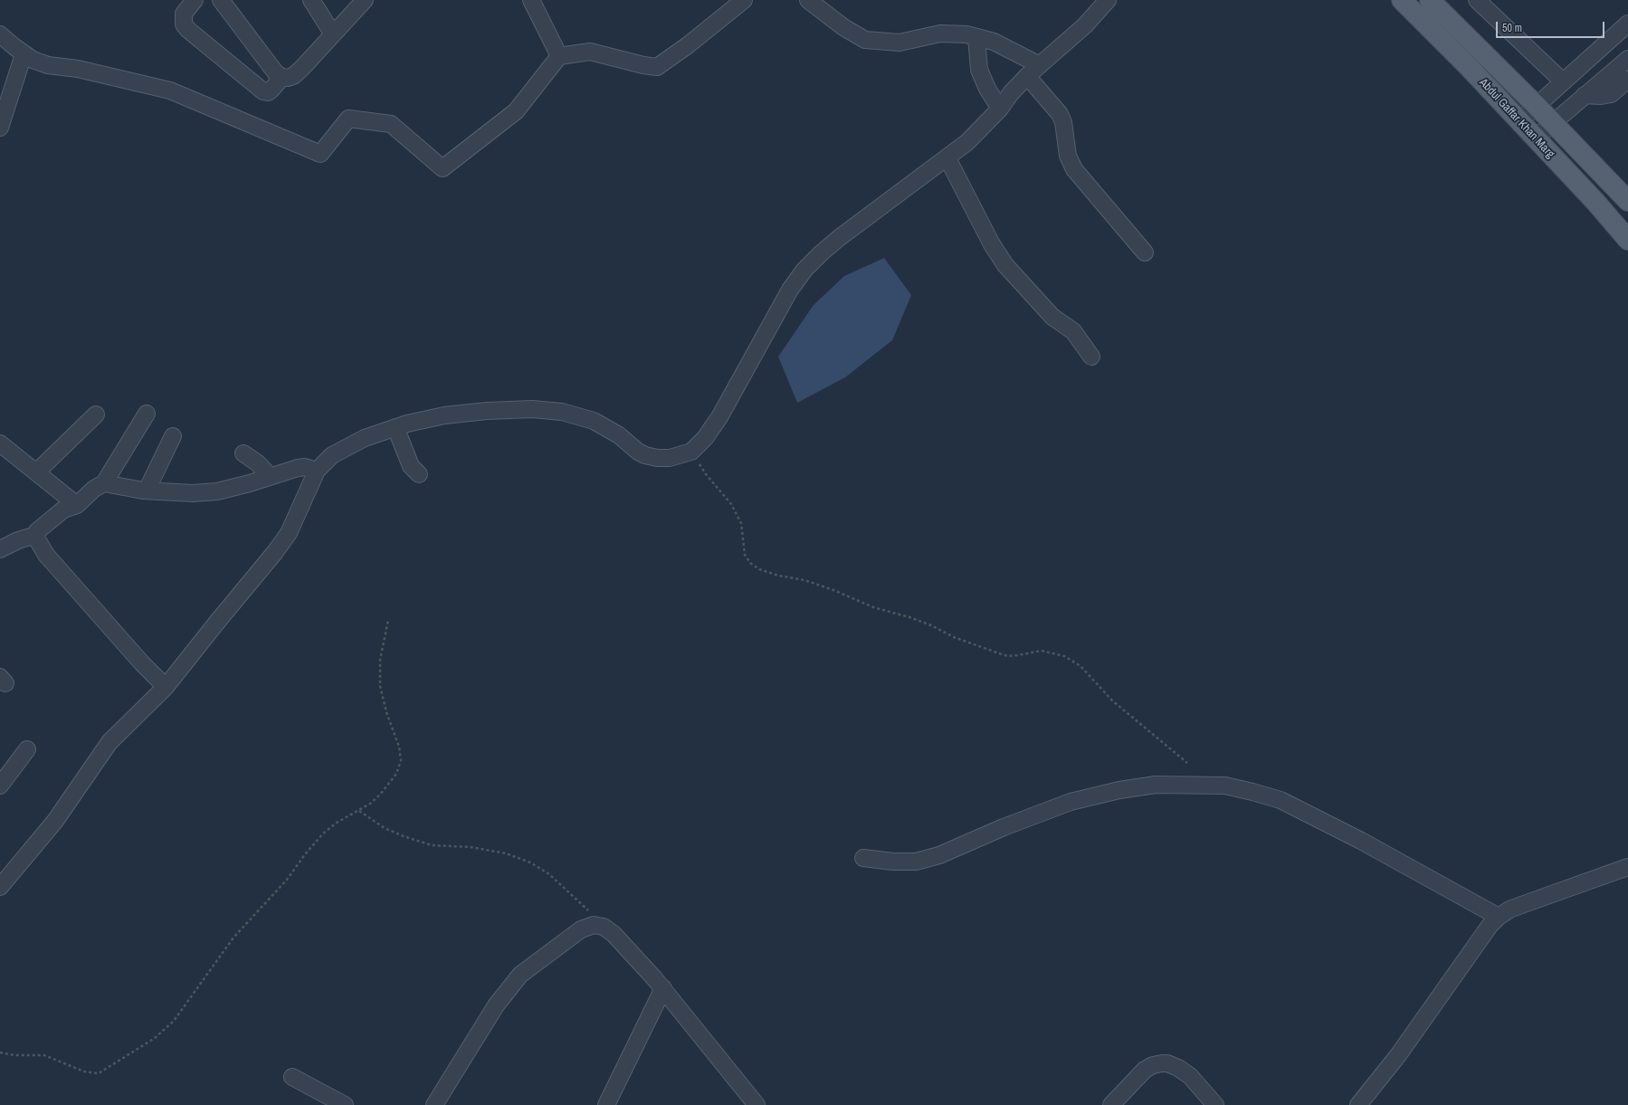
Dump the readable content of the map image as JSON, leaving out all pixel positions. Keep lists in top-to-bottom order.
{
  "streets": {
    "main road": ["Abdul Gaffar Khan Marg"]
  },
  "scale_bar": "50 m"
}
